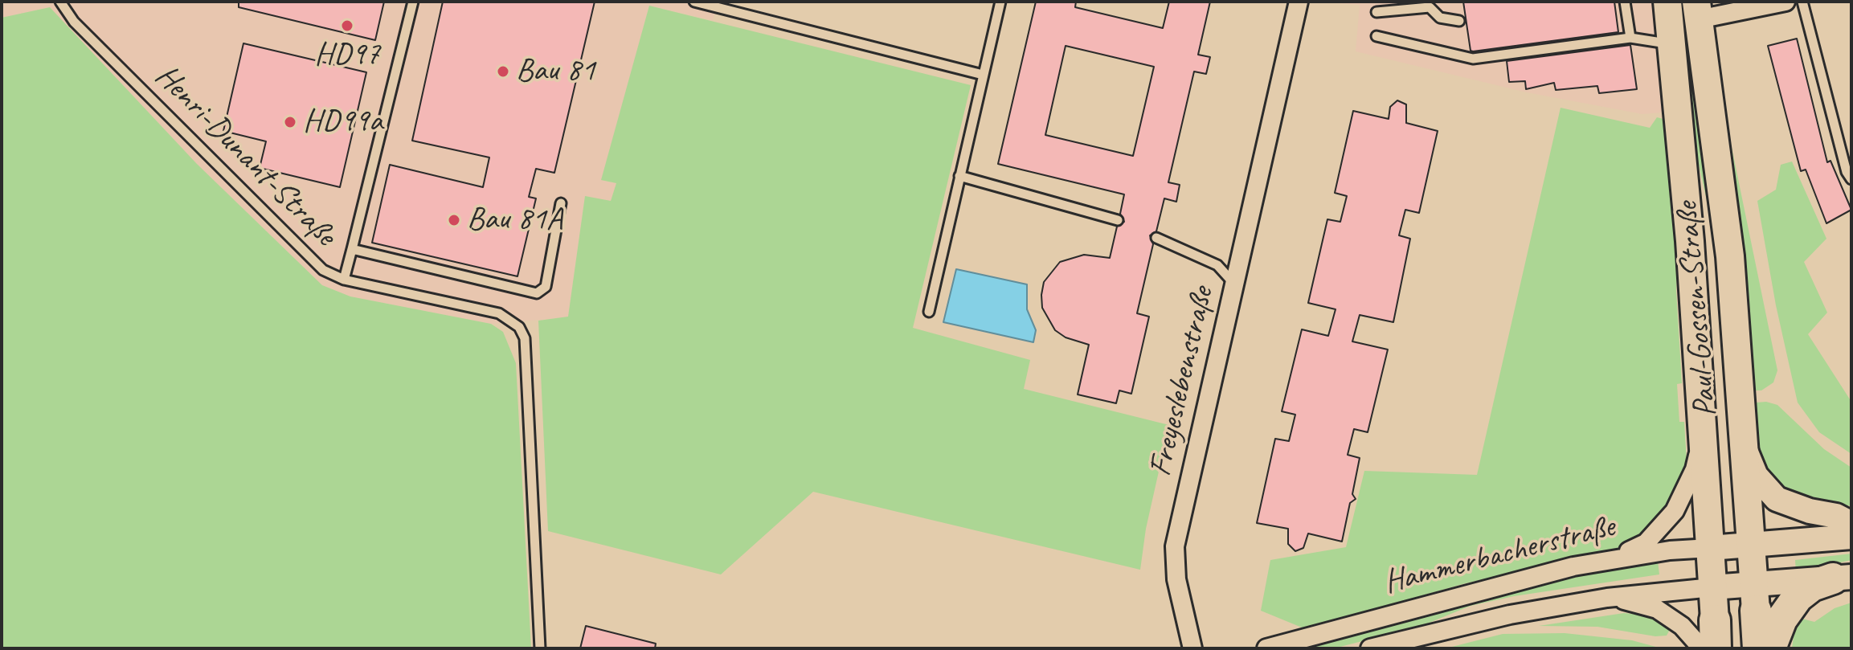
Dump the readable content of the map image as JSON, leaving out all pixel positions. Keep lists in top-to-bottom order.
{
  "streets": {
    "main road": ["Paul-Gossen-Straße"],
    "street": ["Freyeslebenstraße", "Hammerbacherstraße"],
    "lane": ["Henri-Dunant-Straße"]
  },
  "crossings": [
    ["Paul-Gossen-Straße", "Hammerbacherstraße"]
  ],
  "places": [
    "HD97",
    "Bau 81",
    "HD99a",
    "Bau 81A"
  ]
}
